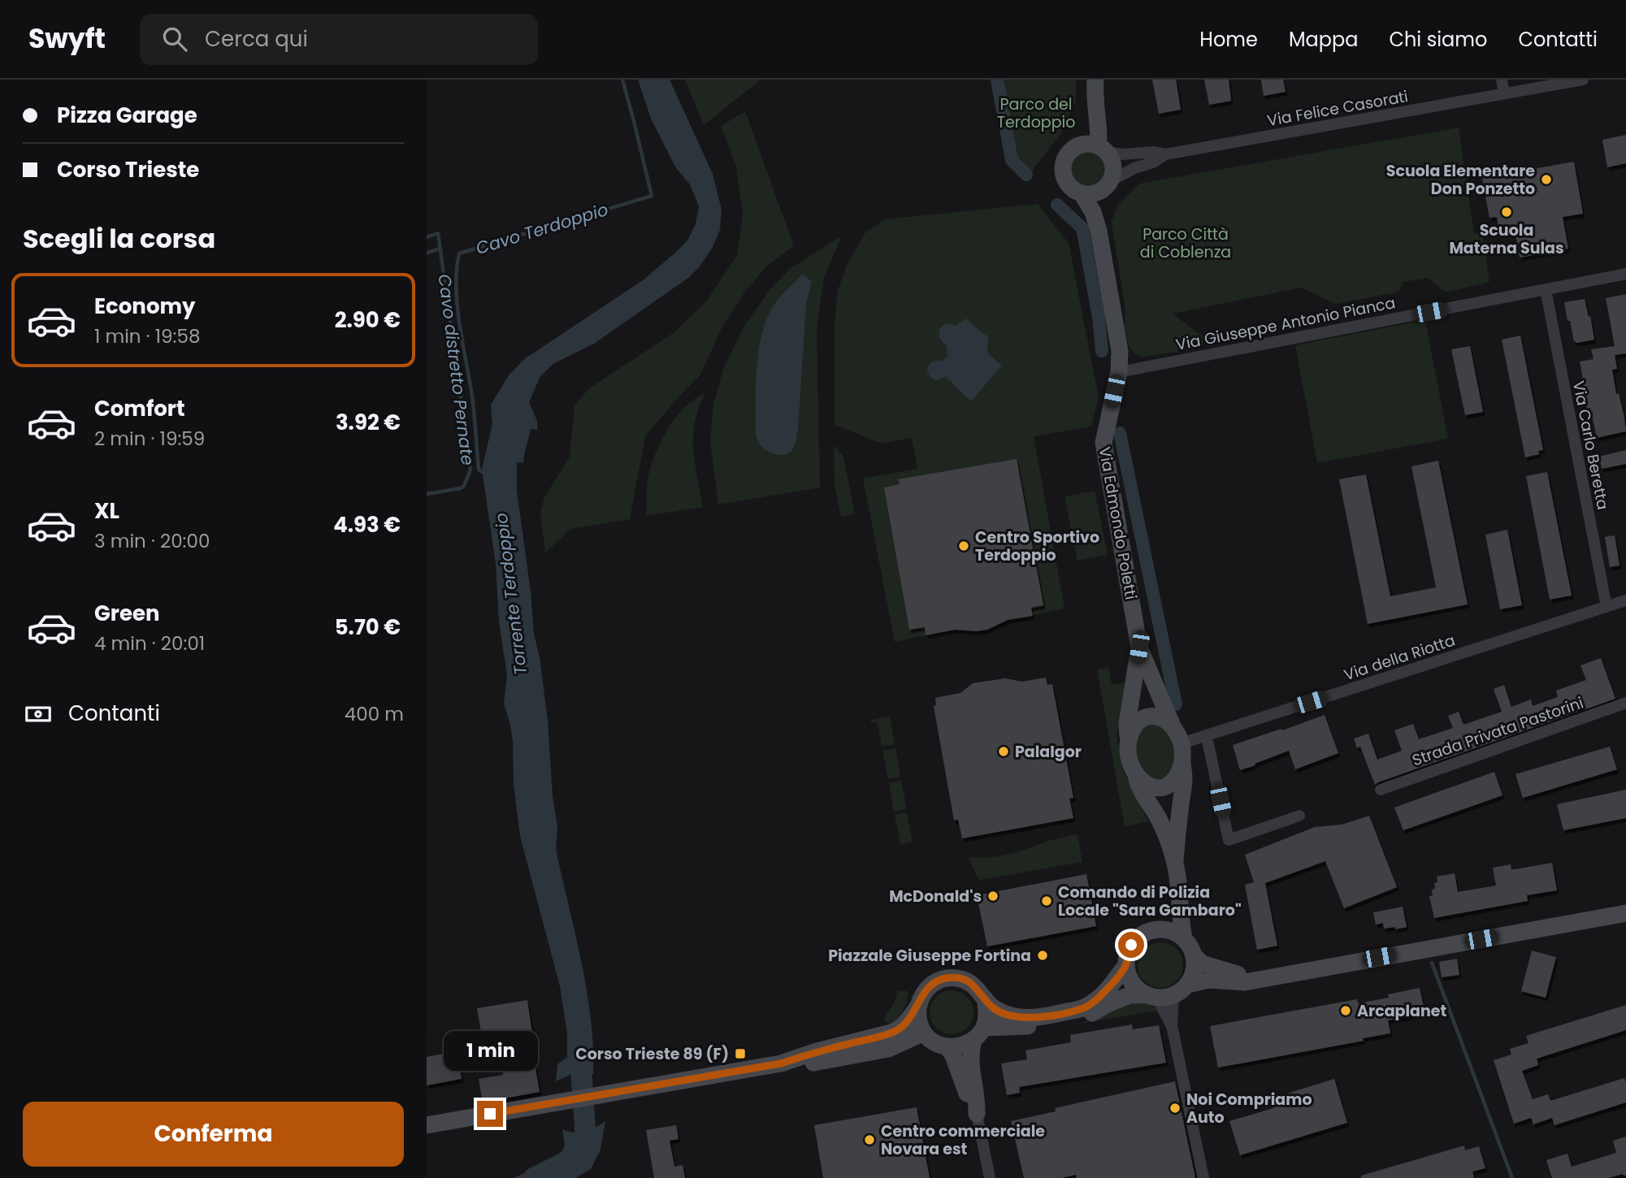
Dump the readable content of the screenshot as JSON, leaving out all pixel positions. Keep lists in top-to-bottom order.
{
  "streets": {
    "main road": ["Via Edmondo Poletti"],
    "street": [
      "Via Felice Casorati",
      "Via Giuseppe Antonio Pianca",
      "Via Carlo Beretta",
      "Via della Riotta",
      "Strada Privata Pastorini"
    ]
  },
  "crossings": [
    ["Via Giuseppe Antonio Pianca", "Via Carlo Beretta"],
    ["Via Giuseppe Antonio Pianca", "Via Edmondo Poletti"],
    ["Via Carlo Beretta", "Via della Riotta"],
    ["Via Edmondo Poletti", "Via della Riotta"]
  ],
  "water": ["Cavo Terdoppio", "Cavo distretto Pernate", "Torrente Terdoppio"],
  "parks": ["Parco del Terdoppio", "Parco Città di Coblenza"],
  "places": {
    "other": [
      "Scuola Elementare Don Ponzetto",
      "Scuola Materna Sulas",
      "Centro Sportivo Terdoppio",
      "PalaIgor",
      "McDonald's",
      "Comando di Polizia Locale \"Sara Gambaro\"",
      "Piazzale Giuseppe Fortina",
      "Arcaplanet",
      "Noi Compriamo Auto",
      "Centro commerciale Novara est"
    ],
    "transit": ["Corso Trieste 89 (F)"]
  },
  "page": {
    "header": "Swyft",
    "search": "Cerca qui",
    "nav": [
      "Home",
      "Mappa",
      "Chi siamo",
      "Contatti"
    ],
    "banner": ["Pizza Garage", "Corso Trieste"],
    "heading": "Scegli la corsa",
    "list": [
      {
        "name": "Economy",
        "note": "1 min · 19:58",
        "value": "2.90 €"
      },
      {
        "name": "Comfort",
        "note": "2 min · 19:59",
        "value": "3.92 €"
      },
      {
        "name": "XL",
        "note": "3 min · 20:00",
        "value": "4.93 €"
      },
      {
        "name": "Green",
        "note": "4 min · 20:01",
        "value": "5.70 €"
      }
    ],
    "pay": ["Contanti", "400 m"],
    "bubble": "1 min",
    "buttons": "Conferma"
  }
}
